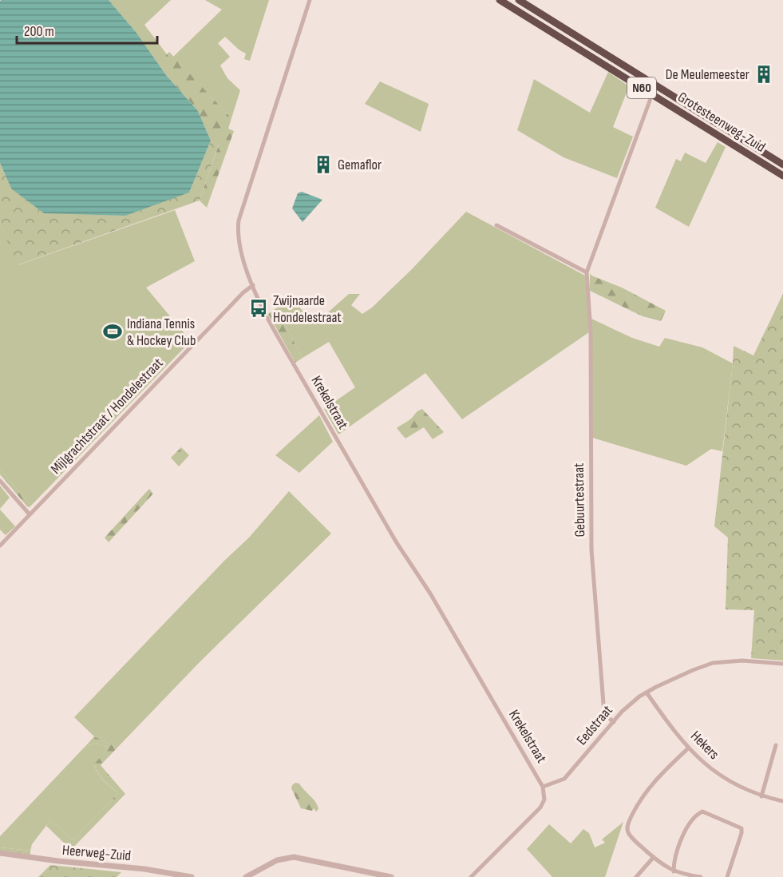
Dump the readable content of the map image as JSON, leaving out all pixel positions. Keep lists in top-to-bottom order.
{
  "streets": {
    "highway": ["N60", "Grotesteenweg-Zuid"],
    "street": [
      "Krekelstraat",
      "Mijlgrachtstraat / Hondelestraat",
      "Gebuurtestraat",
      "Eedstraat",
      "Hekers",
      "Heerweg-Zuid"
    ]
  },
  "crossings": [
    ["Grotesteenweg-Zuid", "Gebuurtestraat"],
    ["Krekelstraat", "Mijlgrachtstraat / Hondelestraat"],
    ["Krekelstraat", "Eedstraat"],
    ["Gebuurtestraat", "Eedstraat"],
    ["Eedstraat", "Hekers"]
  ],
  "places": {
    "building": ["De Meulemeester", "Gemaflor"],
    "bus stop": ["Zwijnaarde Hondelestraat"],
    "sports": ["Indiana Tennis & Hockey Club"]
  },
  "scale_bar": "200 m"
}
